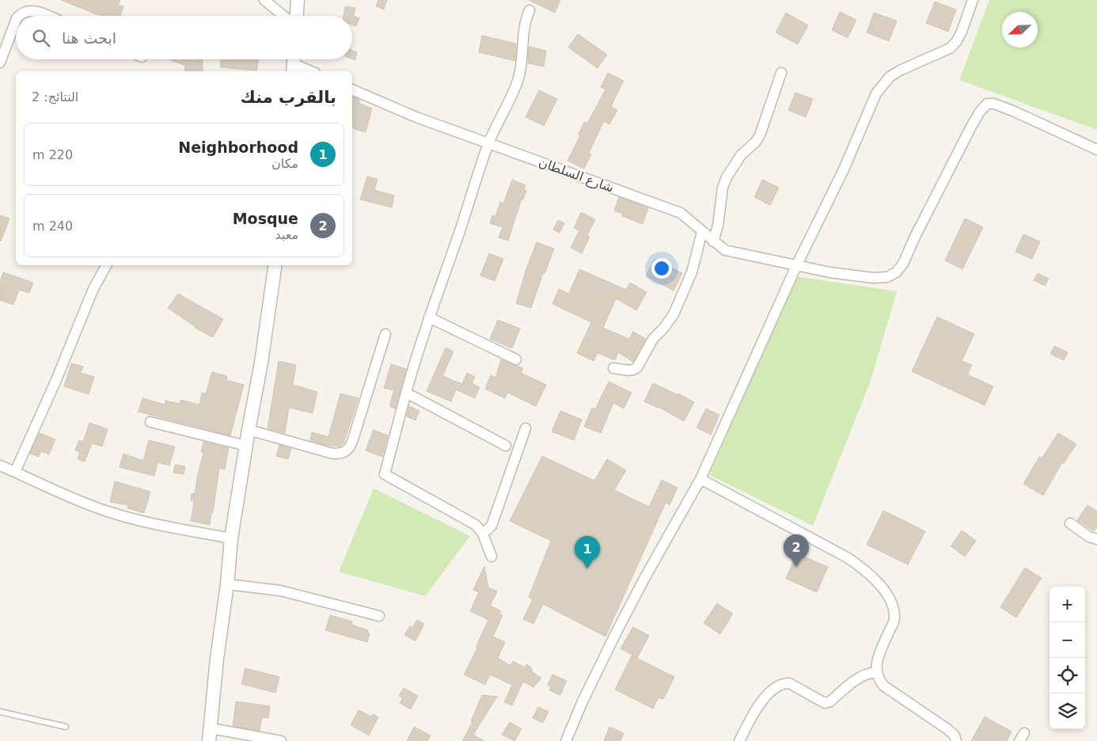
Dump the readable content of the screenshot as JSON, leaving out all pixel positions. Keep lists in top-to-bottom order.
{
  "streets": {
    "street": ["شارع السلطان"]
  },
  "north": "bottom left",
  "page": {
    "search": "ابحث هنا",
    "heading": ["بالقرب منك", "النتائج: 2"],
    "list": [
      {
        "mark": "1",
        "name": "Neighborhood",
        "note": "مكان",
        "value": "220 m"
      },
      {
        "mark": "2",
        "name": "Mosque",
        "note": "معبد",
        "value": "240 m"
      }
    ],
    "pins": ["2", "1"],
    "map_buttons": ["+", "−"]
  }
}
